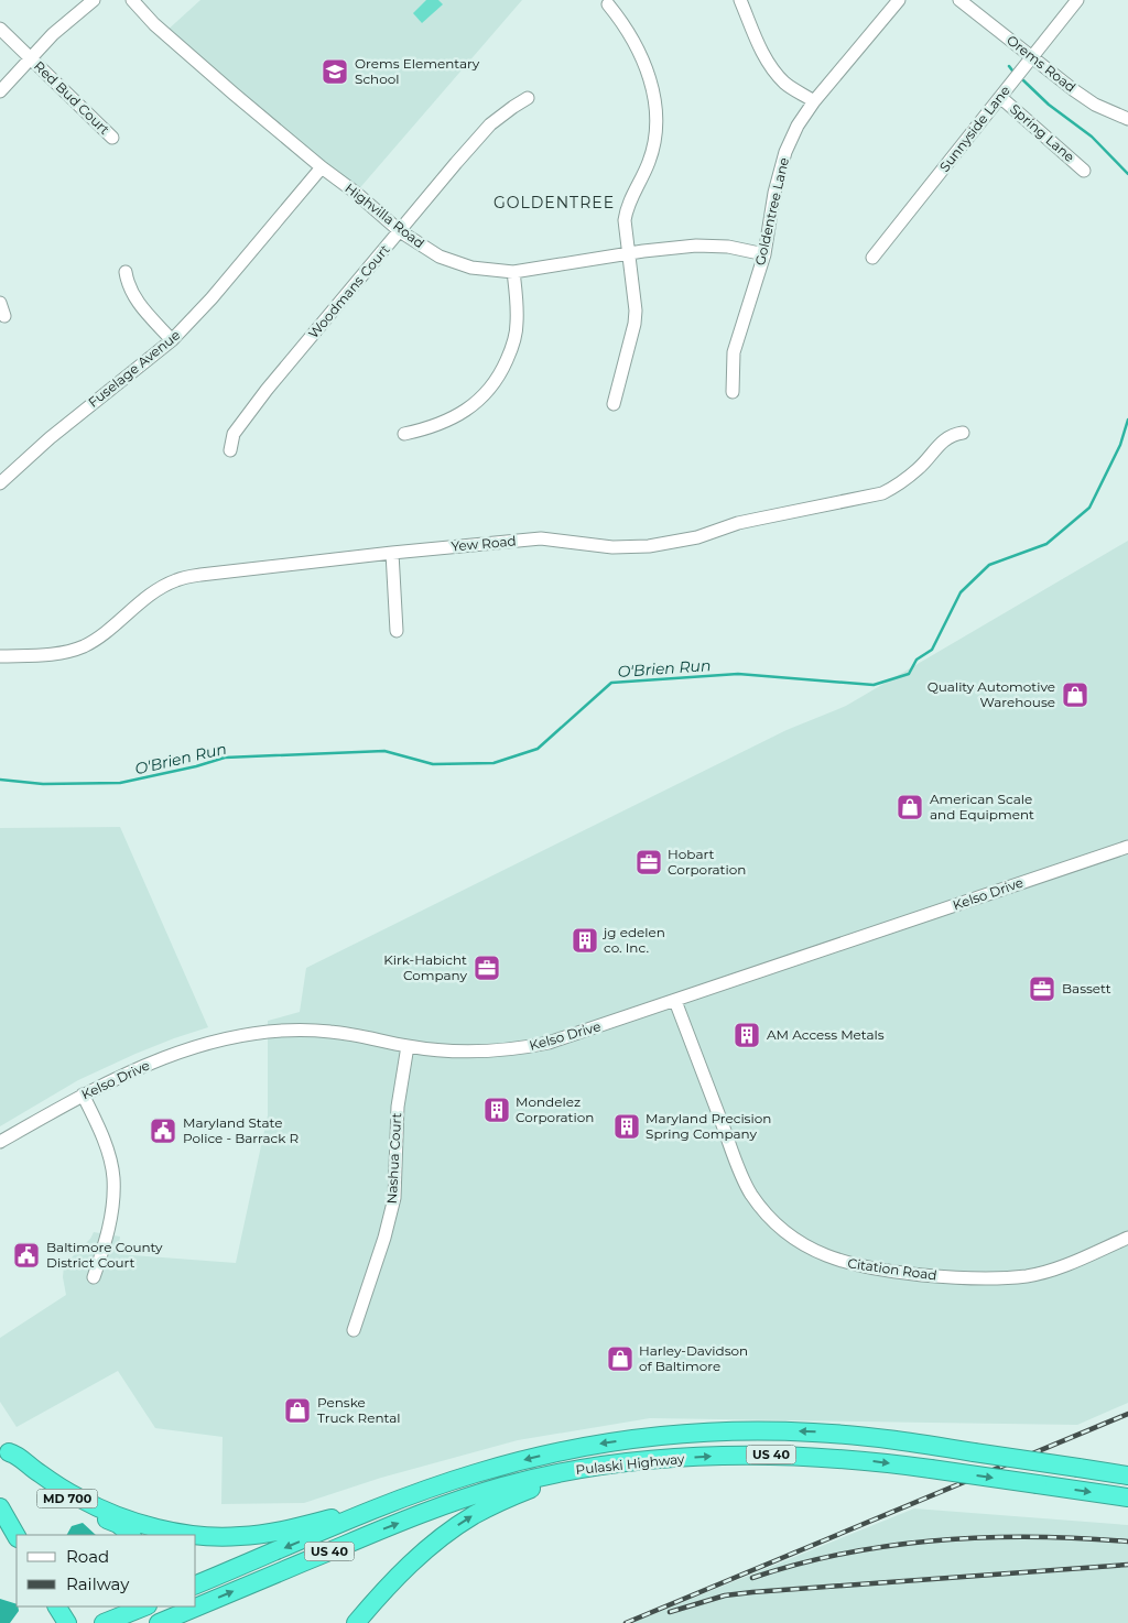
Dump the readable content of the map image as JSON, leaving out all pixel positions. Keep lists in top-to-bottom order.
{
  "streets": {
    "highway": ["US 40", "Pulaski Highway", "MD 700"],
    "street": [
      "Orems Road",
      "Red Bud Court",
      "Sunnyside Lane",
      "Spring Lane",
      "Goldentree Lane",
      "Highvilla Road",
      "Woodmans Court",
      "Fuselage Avenue",
      "Yew Road",
      "Kelso Drive",
      "Nashua Court",
      "Citation Road"
    ]
  },
  "crossings": [
    ["Orems Road", "Sunnyside Lane"],
    ["Sunnyside Lane", "Spring Lane"],
    ["Goldentree Lane", "Highvilla Road"],
    ["Highvilla Road", "Woodmans Court"],
    ["Highvilla Road", "Fuselage Avenue"],
    ["Kelso Drive", "Nashua Court"],
    ["Kelso Drive", "Citation Road"],
    ["Pulaski Highway", "MD 700"]
  ],
  "districts": ["GOLDENTREE"],
  "water": ["O'Brien Run"],
  "places": {
    "school or university": ["Orems Elementary School"],
    "shop": [
      "Quality Automotive Warehouse",
      "American Scale and Equipment",
      "Harley-Davidson of Baltimore",
      "Penske Truck Rental"
    ],
    "office": ["Hobart Corporation", "Kirk-Habicht Company", "Bassett"],
    "building": [
      "jg edelen co. Inc.",
      "AM Access Metals",
      "Mondelez Corporation",
      "Maryland Precision Spring Company"
    ],
    "public building": ["Maryland State Police - Barrack R", "Baltimore County District Court"]
  },
  "legend": ["Road", "Railway"]
}
